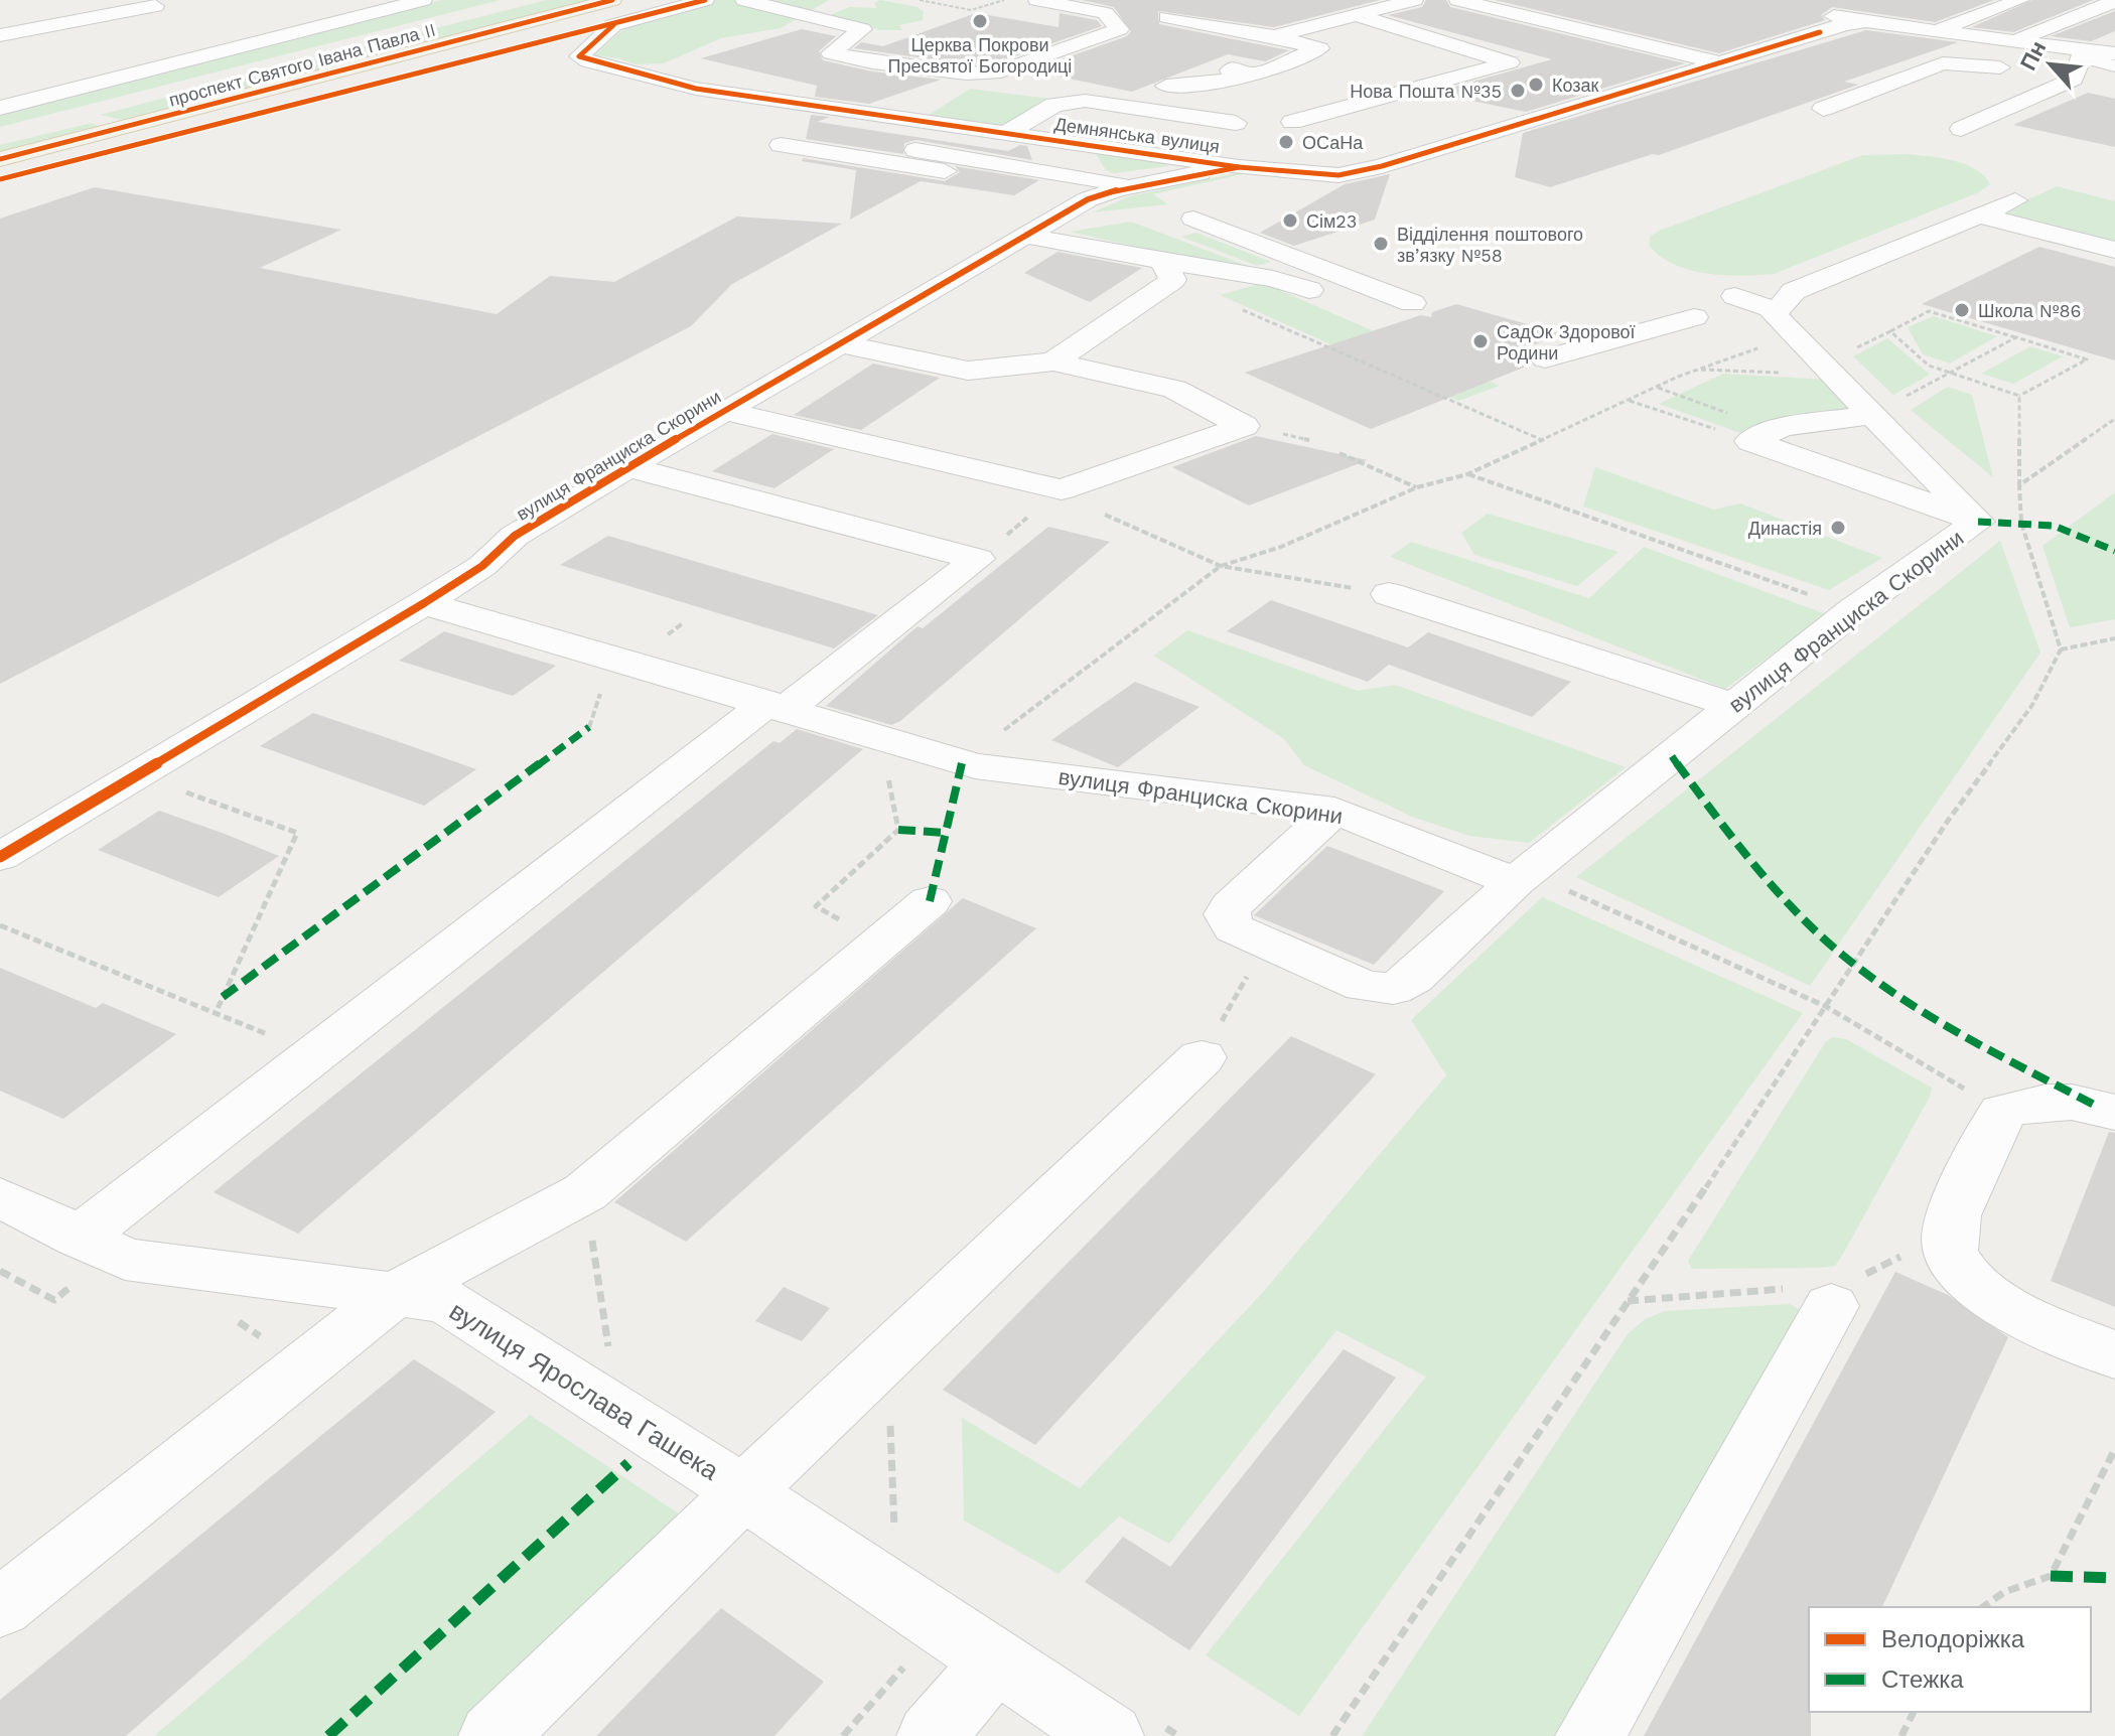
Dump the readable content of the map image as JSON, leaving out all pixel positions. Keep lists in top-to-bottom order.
{
  "streets": {
    "main road": ["проспект Святого Івана Павла II"],
    "street": ["Демнянська вулиця", "вулиця Франциска Скорини", "вулиця Ярослава Гашека"]
  },
  "crossings": [
    ["Демнянська вулиця", "вулиця Франциска Скорини"]
  ],
  "places": [
    "Церква Покрови Пресвятої Богородиці",
    "Козак",
    "Нова Пошта №35",
    "ОСаНа",
    "Сім23",
    "Відділення поштового зв’язку №58",
    "Школа №86",
    "СадОк Здорової Родини",
    "Династія"
  ],
  "legend": ["Велодоріжка", "Стежка"],
  "north": "top left"
}
